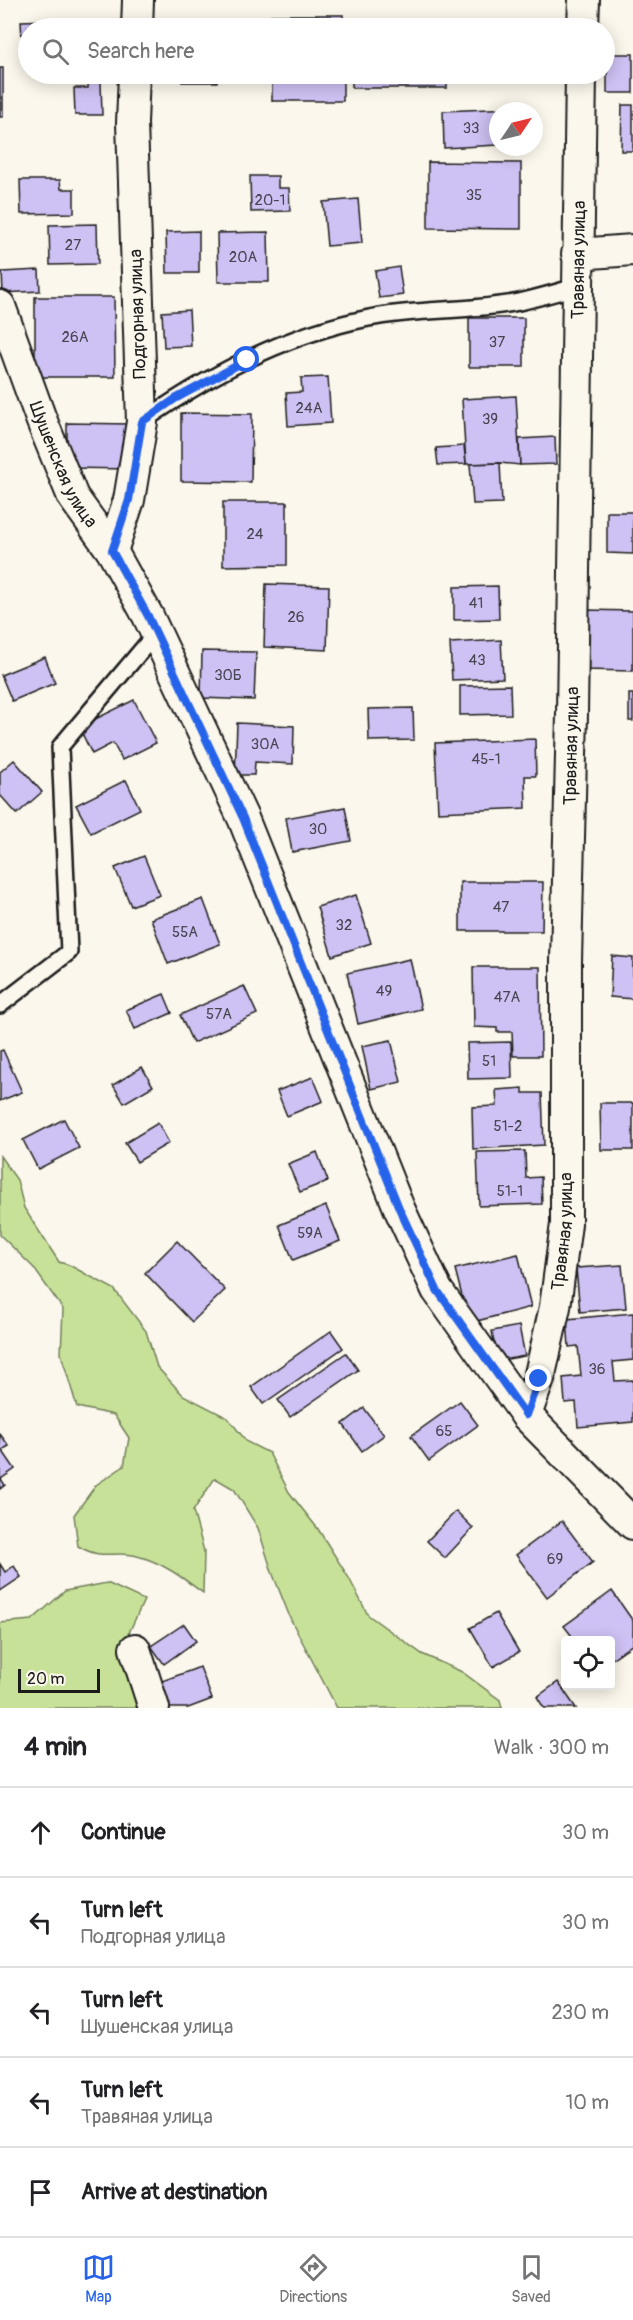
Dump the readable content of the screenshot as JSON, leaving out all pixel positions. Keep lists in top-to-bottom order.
{
  "streets": {
    "street": ["Травяная улица", "Подгорная улица", "Шушенская улица"]
  },
  "crossings": [
    ["Травяная улица", "Шушенская улица"],
    ["Подгорная улица", "Шушенская улица"]
  ],
  "house_numbers": [
    "33",
    "35",
    "20-1",
    "27",
    "20А",
    "26А",
    "37",
    "24А",
    "39",
    "24",
    "41",
    "26",
    "43",
    "30Б",
    "30А",
    "45-1",
    "30",
    "47",
    "32",
    "55А",
    "49",
    "47А",
    "57А",
    "51",
    "51-2",
    "51-1",
    "59А",
    "36",
    "65",
    "69"
  ],
  "scale_bar": "20 m",
  "north": "top right",
  "page": {
    "search": "Search here",
    "scale": "20 m",
    "heading": ["4 min", "Walk · 300 m"],
    "list": [
      ["Continue", "30 m"],
      ["Turn left", "Подгорная улица", "30 m"],
      ["Turn left", "Шушенская улица", "230 m"],
      ["Turn left", "Травяная улица", "10 m"],
      "Arrive at destination"
    ],
    "nav": ["Map", "Directions", "Saved"]
  }
}
